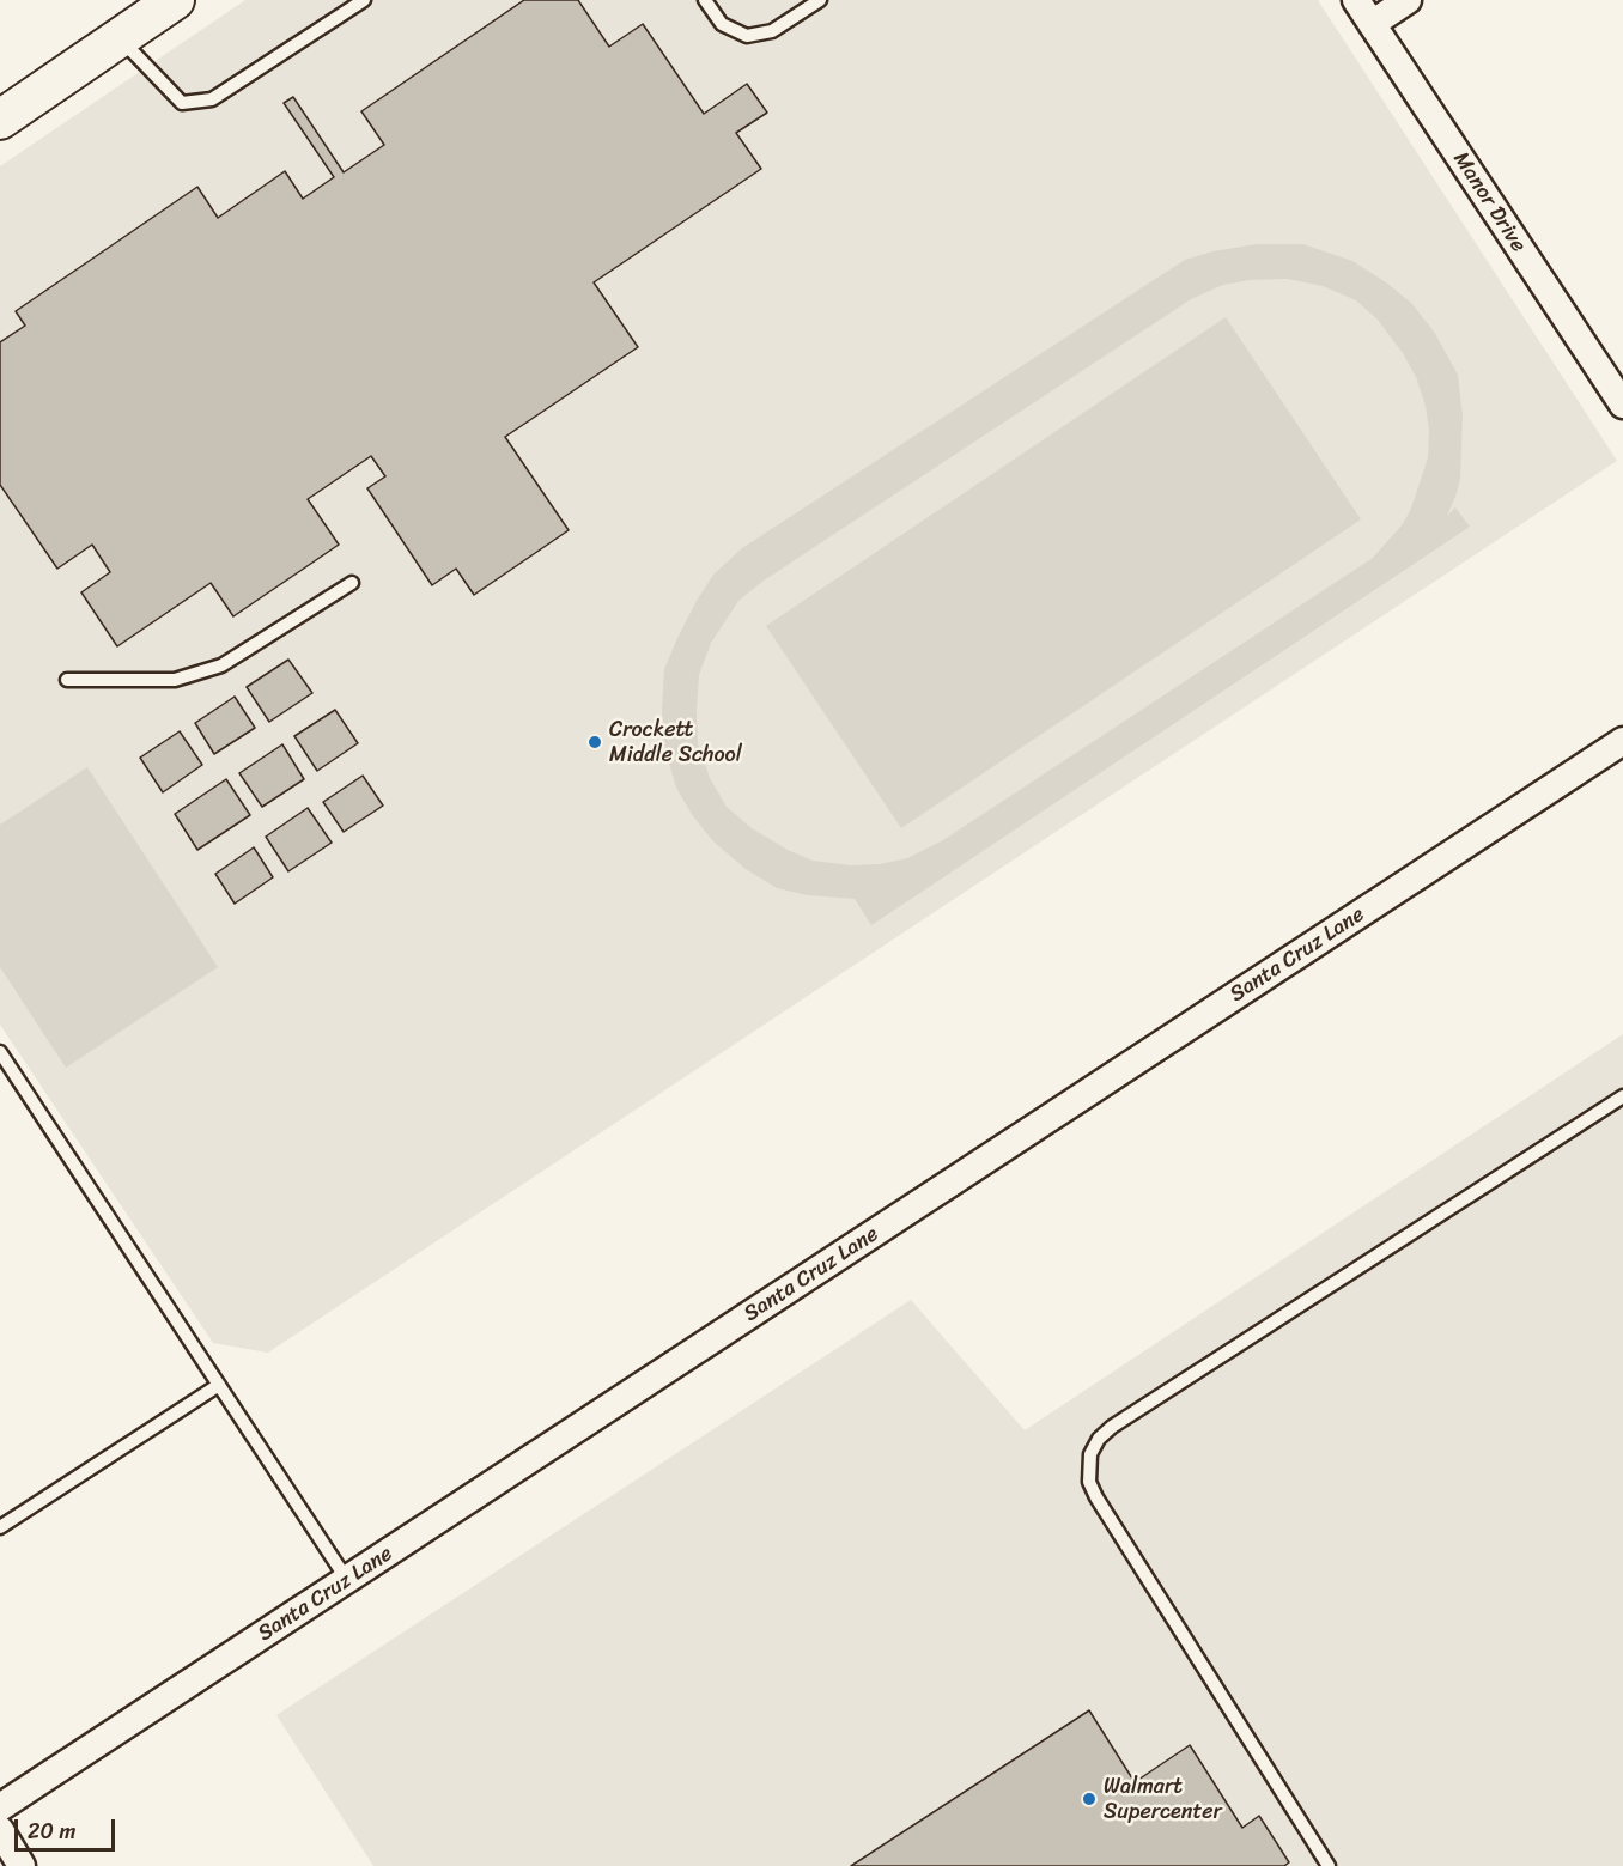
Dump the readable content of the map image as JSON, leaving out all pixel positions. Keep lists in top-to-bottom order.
{
  "streets": {
    "street": ["Manor Drive", "Santa Cruz Lane"]
  },
  "places": ["Crockett Middle School", "Walmart Supercenter"],
  "scale_bar": "20 m"
}
